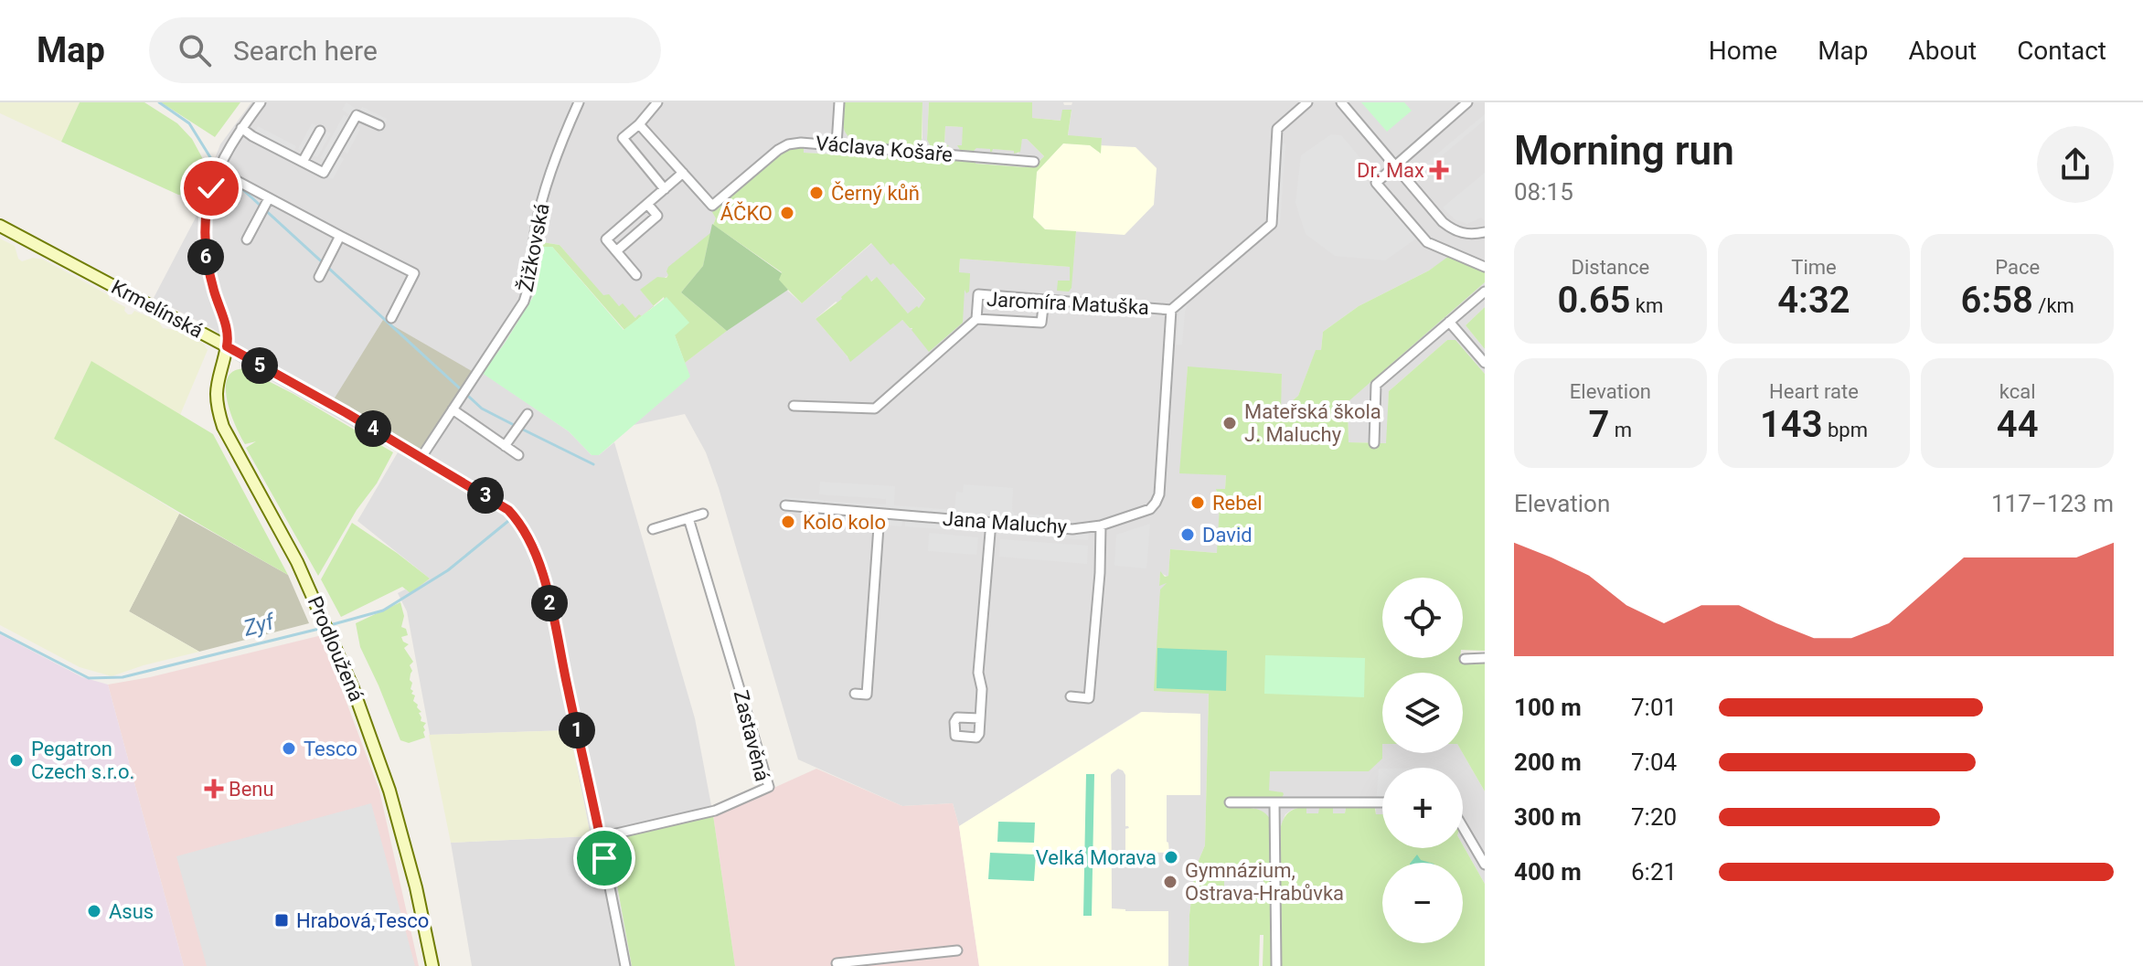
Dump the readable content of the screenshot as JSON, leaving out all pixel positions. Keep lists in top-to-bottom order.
{
  "streets": {
    "main road": ["Krmelínská", "Prodloužená"],
    "street": [
      "Václava Košaře",
      "Žižkovská",
      "Jaromíra Matuška",
      "Jana Maluchy",
      "Zastavěná"
    ]
  },
  "crossings": [
    ["Žižkovská", "Krmelínská"],
    ["Jaromíra Matuška", "Jana Maluchy"],
    ["Krmelínská", "Prodloužená"],
    ["Krmelínská", "Zastavěná"]
  ],
  "water": ["Zyf"],
  "places": {
    "health": ["Dr. Max", "Benu"],
    "other": [
      "Černý kůň",
      "ÁČKO",
      "Mateřská škola J. Maluchy",
      "Rebel",
      "Kolo kolo",
      "David",
      "Tesco",
      "Pegatron Czech s.r.o.",
      "Velká Morava",
      "Gymnázium, Ostrava-Hrabůvka",
      "Asus"
    ],
    "transit": ["Hrabová,Tesco"]
  },
  "page": {
    "header": "Map",
    "search": "Search here",
    "nav": [
      "Home",
      "Map",
      "About",
      "Contact"
    ],
    "heading": ["Morning run", "08:15"],
    "stats": [
      ["Distance", "0.65 km"],
      ["Time", "4:32"],
      ["Pace", "6:58 /km"],
      ["Elevation", "7 m"],
      ["Heart rate", "143 bpm"],
      ["kcal", "44"]
    ],
    "pins": [
      "6",
      "5",
      "4",
      "3",
      "2",
      "1"
    ],
    "chart": ["Elevation", "117–123 m"],
    "map_buttons": ["+", "−"],
    "list": [
      {
        "name": "100 m",
        "note": "7:01"
      },
      {
        "name": "200 m",
        "note": "7:04"
      },
      {
        "name": "300 m",
        "note": "7:20"
      },
      {
        "name": "400 m",
        "note": "6:21"
      }
    ]
  }
}
